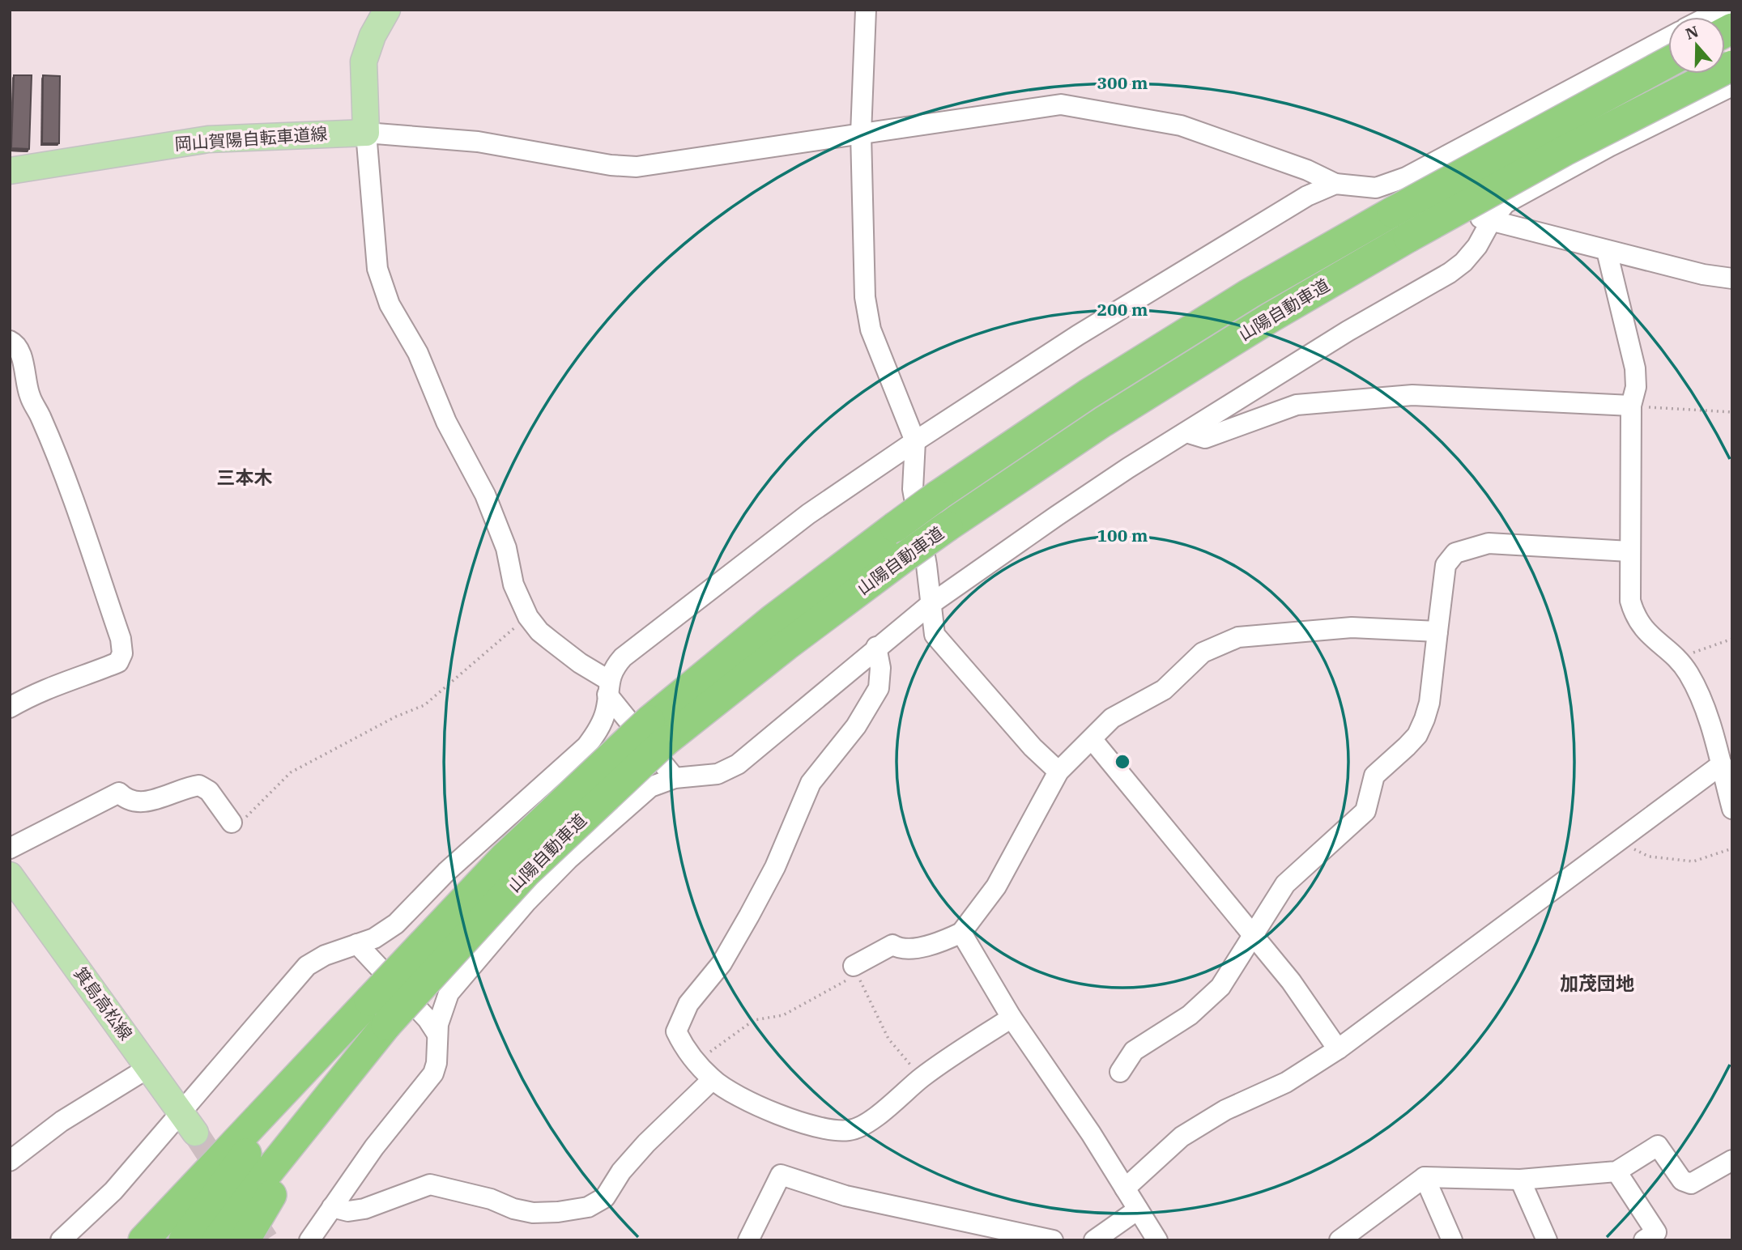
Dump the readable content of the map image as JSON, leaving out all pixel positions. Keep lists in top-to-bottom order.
{
  "streets": {
    "highway": ["山陽自動車道"],
    "main road": ["岡山賀陽自転車道線", "箕島高松線"]
  },
  "districts": ["三本木", "加茂団地"],
  "north": "top",
  "rings": ["300 m", "200 m", "100 m"]
}
